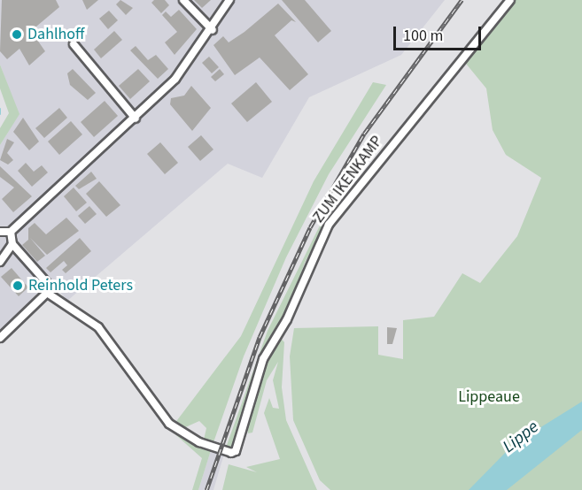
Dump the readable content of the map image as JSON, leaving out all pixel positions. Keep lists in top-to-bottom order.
{
  "streets": {
    "street": ["ZUM IKENKAMP"]
  },
  "water": ["Lippe"],
  "parks": ["Lippeaue"],
  "places": ["Dahlhoff", "Reinhold Peters"],
  "scale_bar": "100 m"
}
